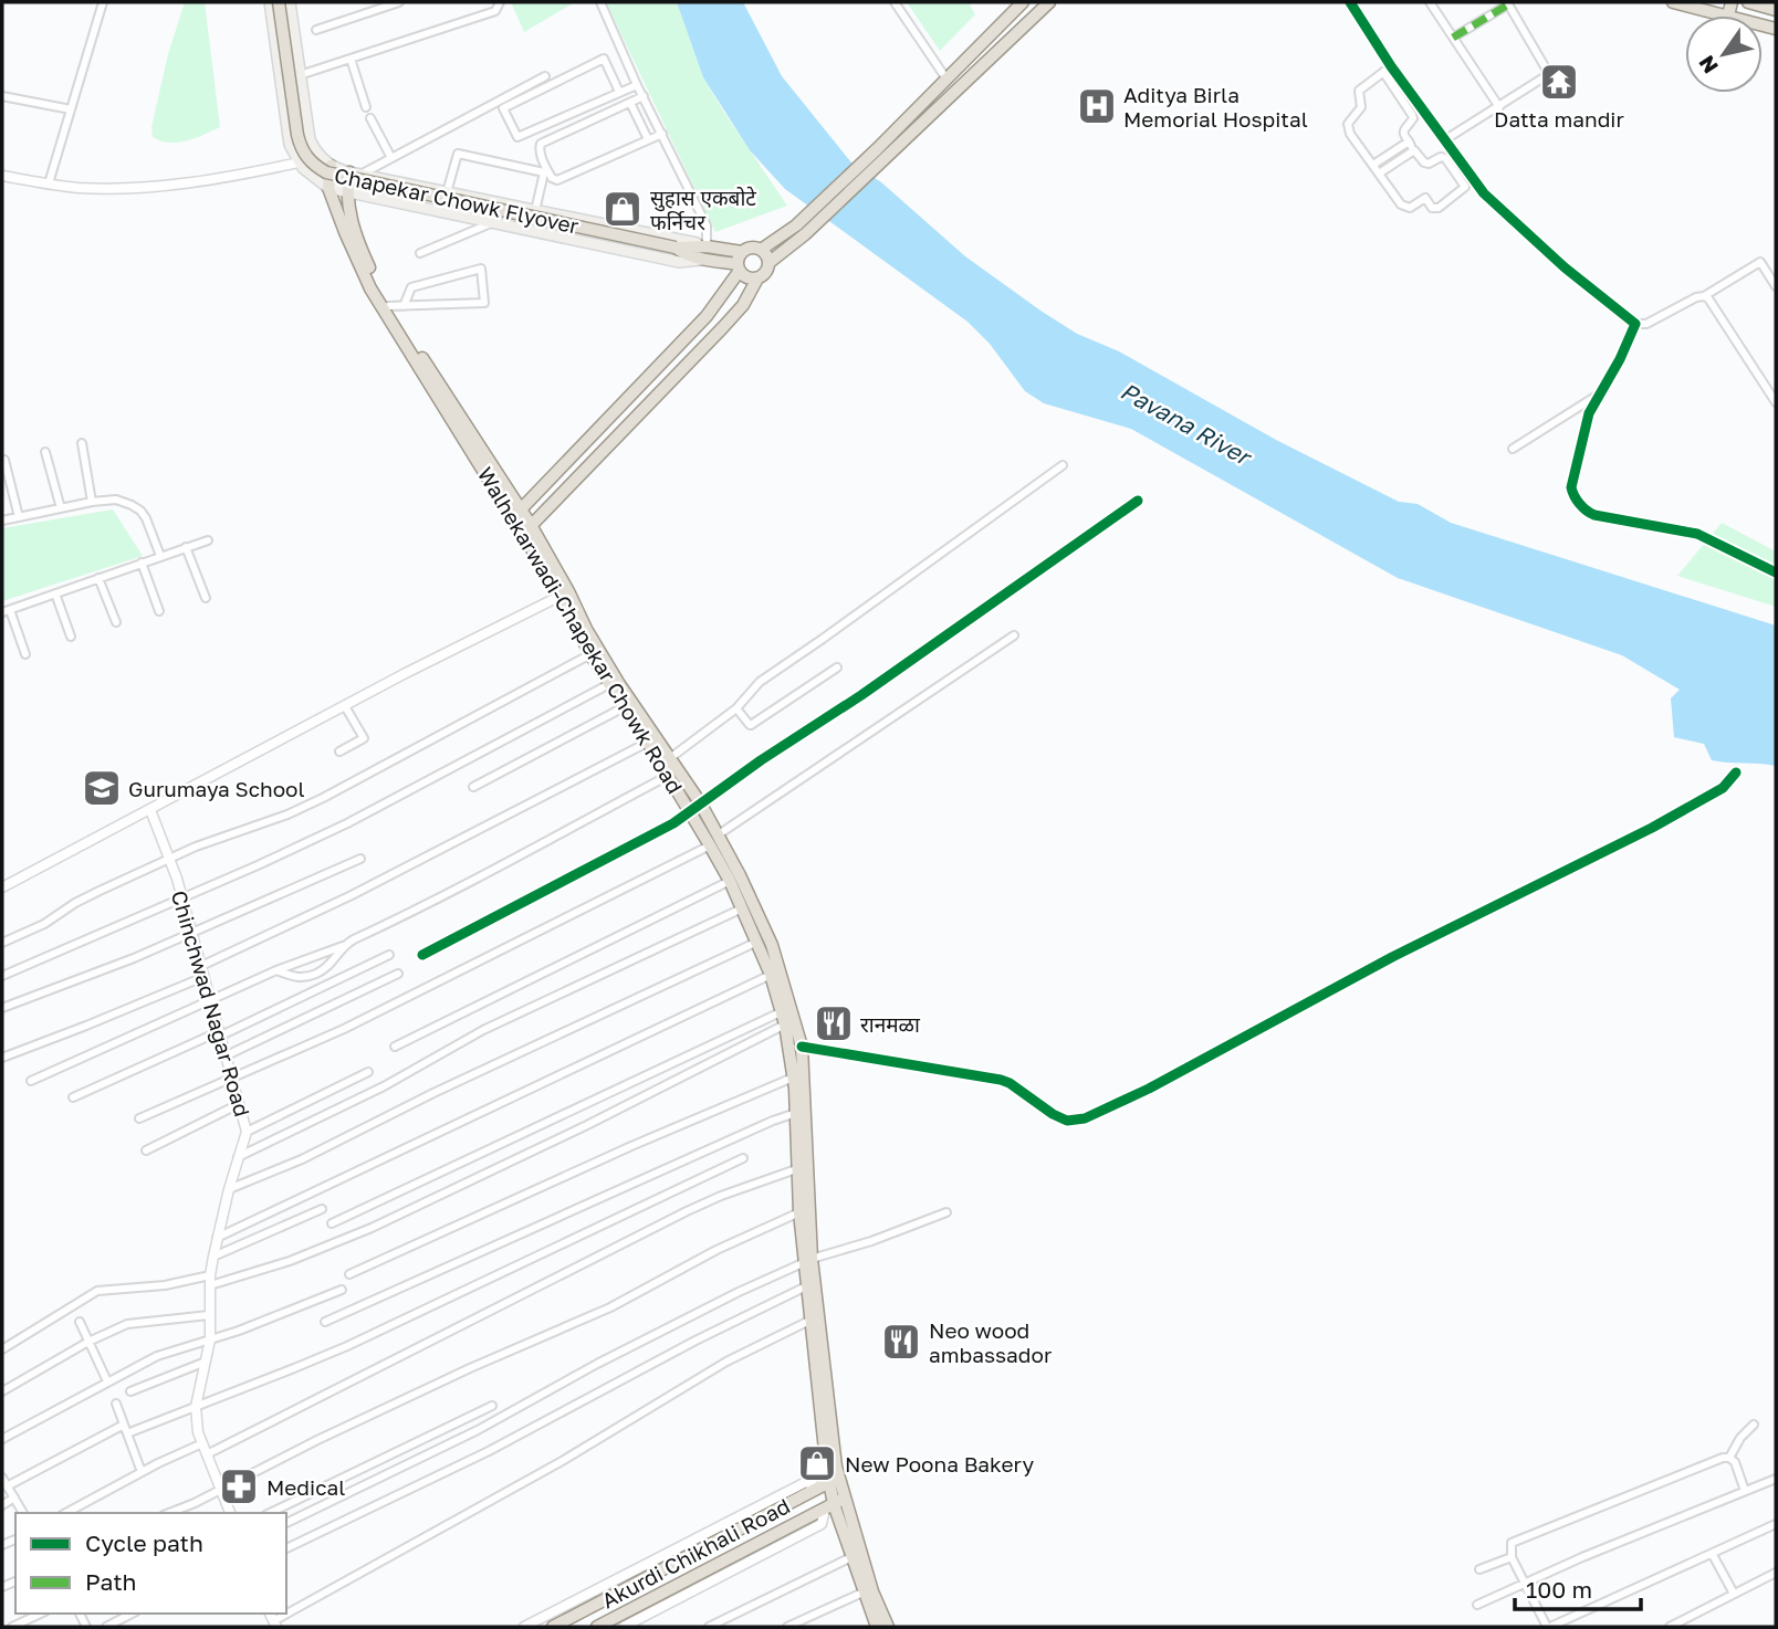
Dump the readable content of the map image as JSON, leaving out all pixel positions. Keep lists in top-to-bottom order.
{
  "streets": {
    "main road": ["Chapekar Chowk Flyover", "Walhekarwadi-Chapekar Chowk Road", "Akurdi Chikhali Road"],
    "street": ["Chinchwad Nagar Road"]
  },
  "crossings": [
    ["Walhekarwadi-Chapekar Chowk Road", "Akurdi Chikhali Road"]
  ],
  "water": ["Pavana River"],
  "places": {
    "temple": ["Datta mandir"],
    "hospital": ["Aditya Birla Memorial Hospital"],
    "shop": ["सुहास एकबोटे फर्निचर", "New Poona Bakery"],
    "school or university": ["Gurumaya School"],
    "restaurant": ["रानमळा", "Neo wood ambassador"],
    "pharmacy": ["Medical"]
  },
  "legend": ["Cycle path", "Path"],
  "scale_bar": "100 m",
  "north": "bottom left"
}
